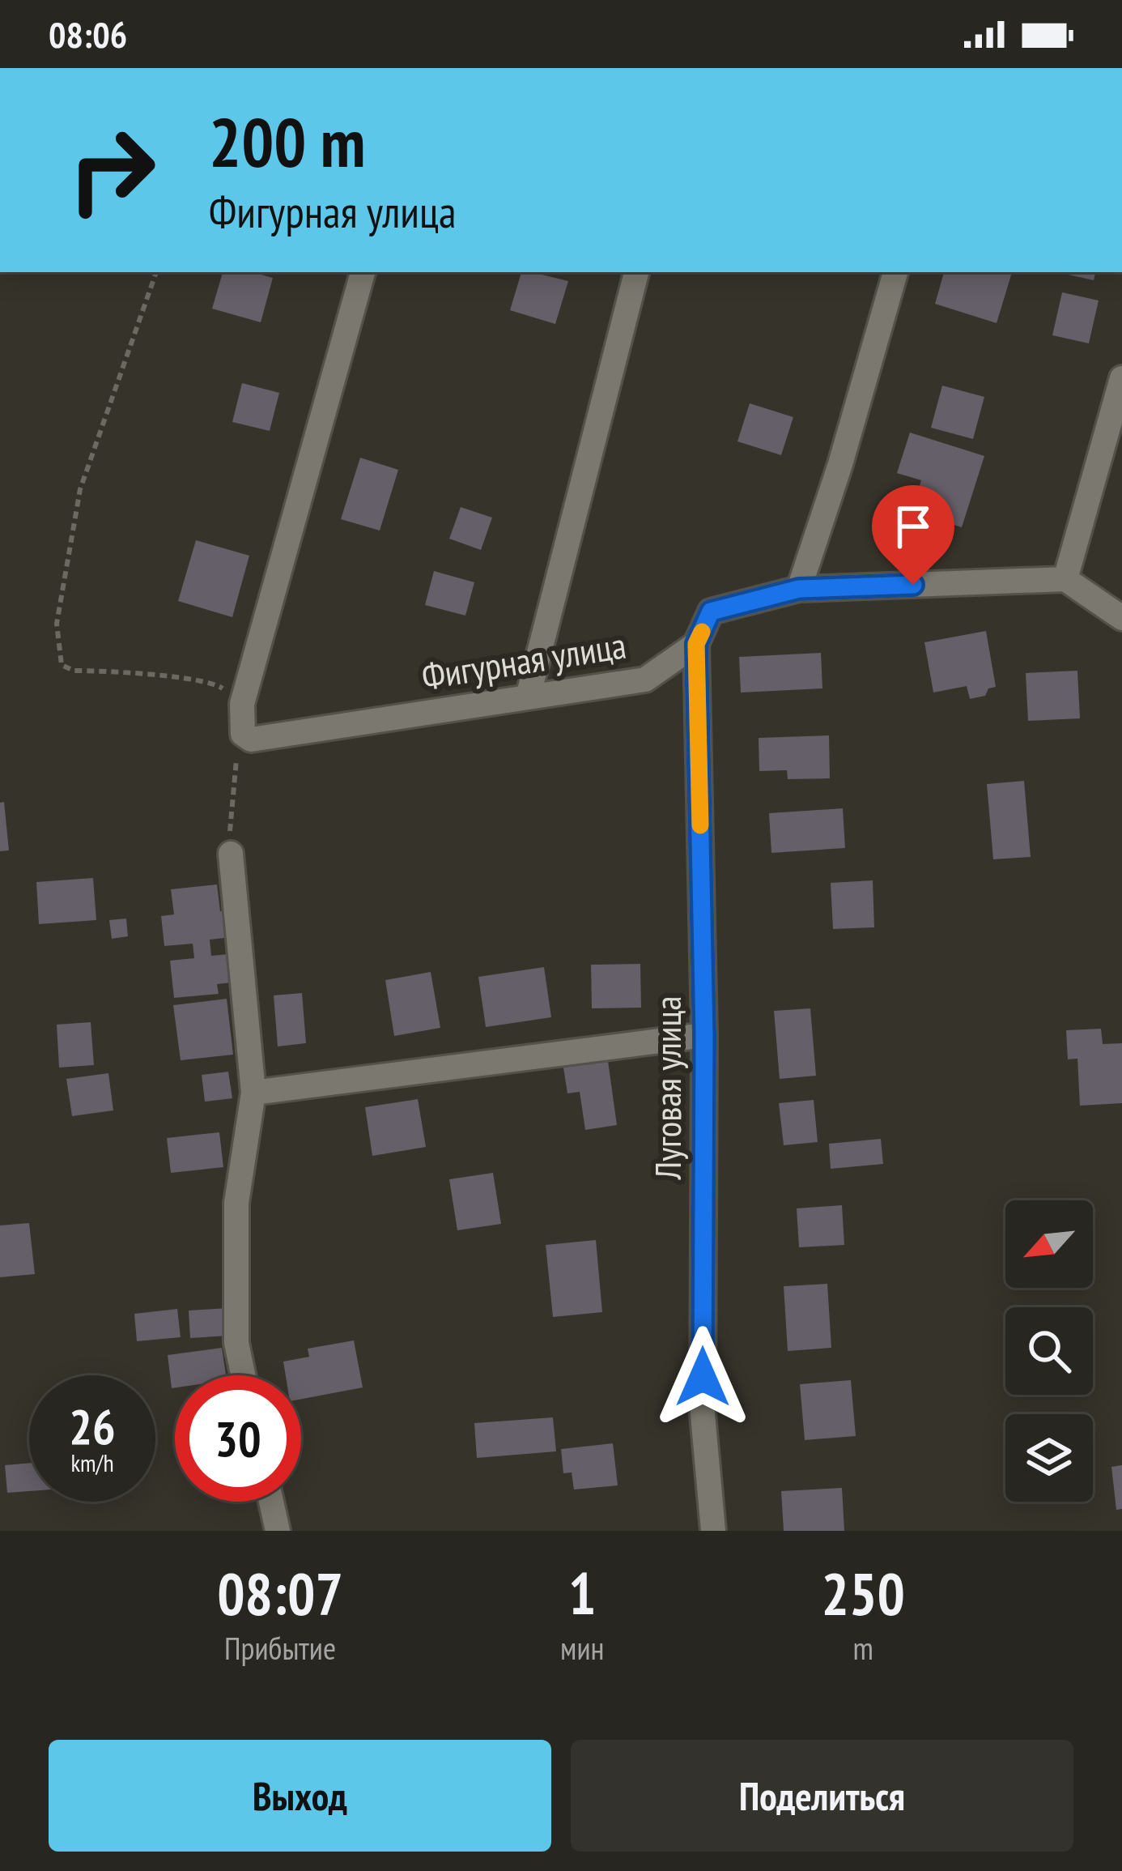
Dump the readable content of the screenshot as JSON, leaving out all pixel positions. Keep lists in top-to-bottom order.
{
  "streets": {
    "street": ["Фигурная улица", "Луговая улица"]
  },
  "crossings": [
    ["Фигурная улица", "Луговая улица"]
  ],
  "north": "bottom left",
  "page": {
    "status": "08:06",
    "turn": ["200 m", "Фигурная улица"],
    "speed": "26 km/h",
    "limit": "30",
    "eta": [
      "08:07",
      "Прибытие",
      "1",
      "мин",
      "250",
      "m"
    ],
    "buttons": ["Выход", "Поделиться"]
  }
}
